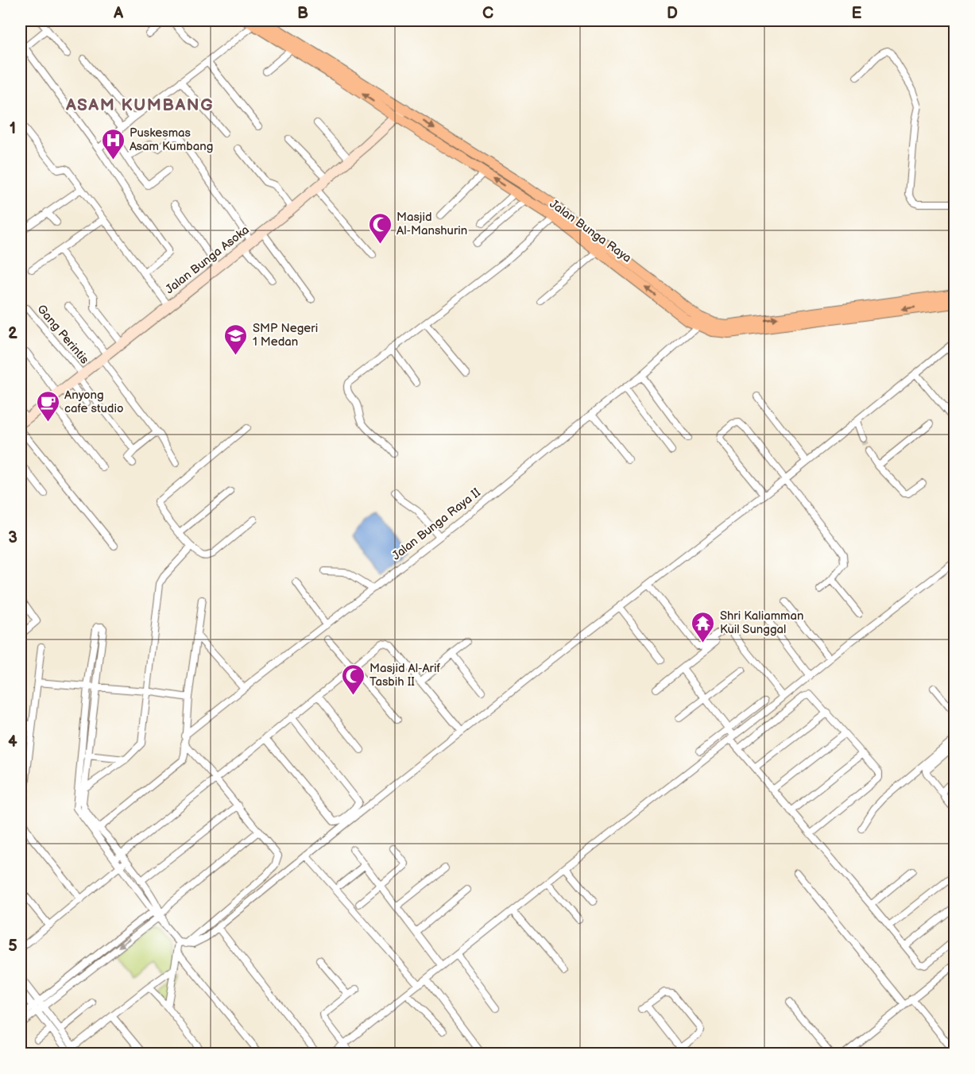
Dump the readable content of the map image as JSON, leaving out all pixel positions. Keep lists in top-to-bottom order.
{
  "streets": {
    "main road": ["Jalan Bunga Raya"],
    "street": ["Jalan Bunga Asoka", "Gang Perintis", "Jalan Bunga Raya II"]
  },
  "crossings": [
    ["Jalan Bunga Raya", "Jalan Bunga Asoka"],
    ["Jalan Bunga Raya", "Jalan Bunga Raya II"],
    ["Jalan Bunga Asoka", "Gang Perintis"]
  ],
  "districts": ["ASAM KUMBANG"],
  "places": {
    "hospital": ["Puskesmas Asam Kumbang"],
    "mosque": ["Masjid Al-Manshurin", "Masjid Al-Arif Tasbih II"],
    "school or university": ["SMP Negeri 1 Medan"],
    "cafe": ["Anyong cafe studio"],
    "temple": ["Shri Kaliamman Kuil Sunggal"]
  },
  "grid": {
    "columns": [
      "A",
      "B",
      "C",
      "D",
      "E"
    ],
    "rows": [
      "1",
      "2",
      "3",
      "4",
      "5"
    ]
  }
}
